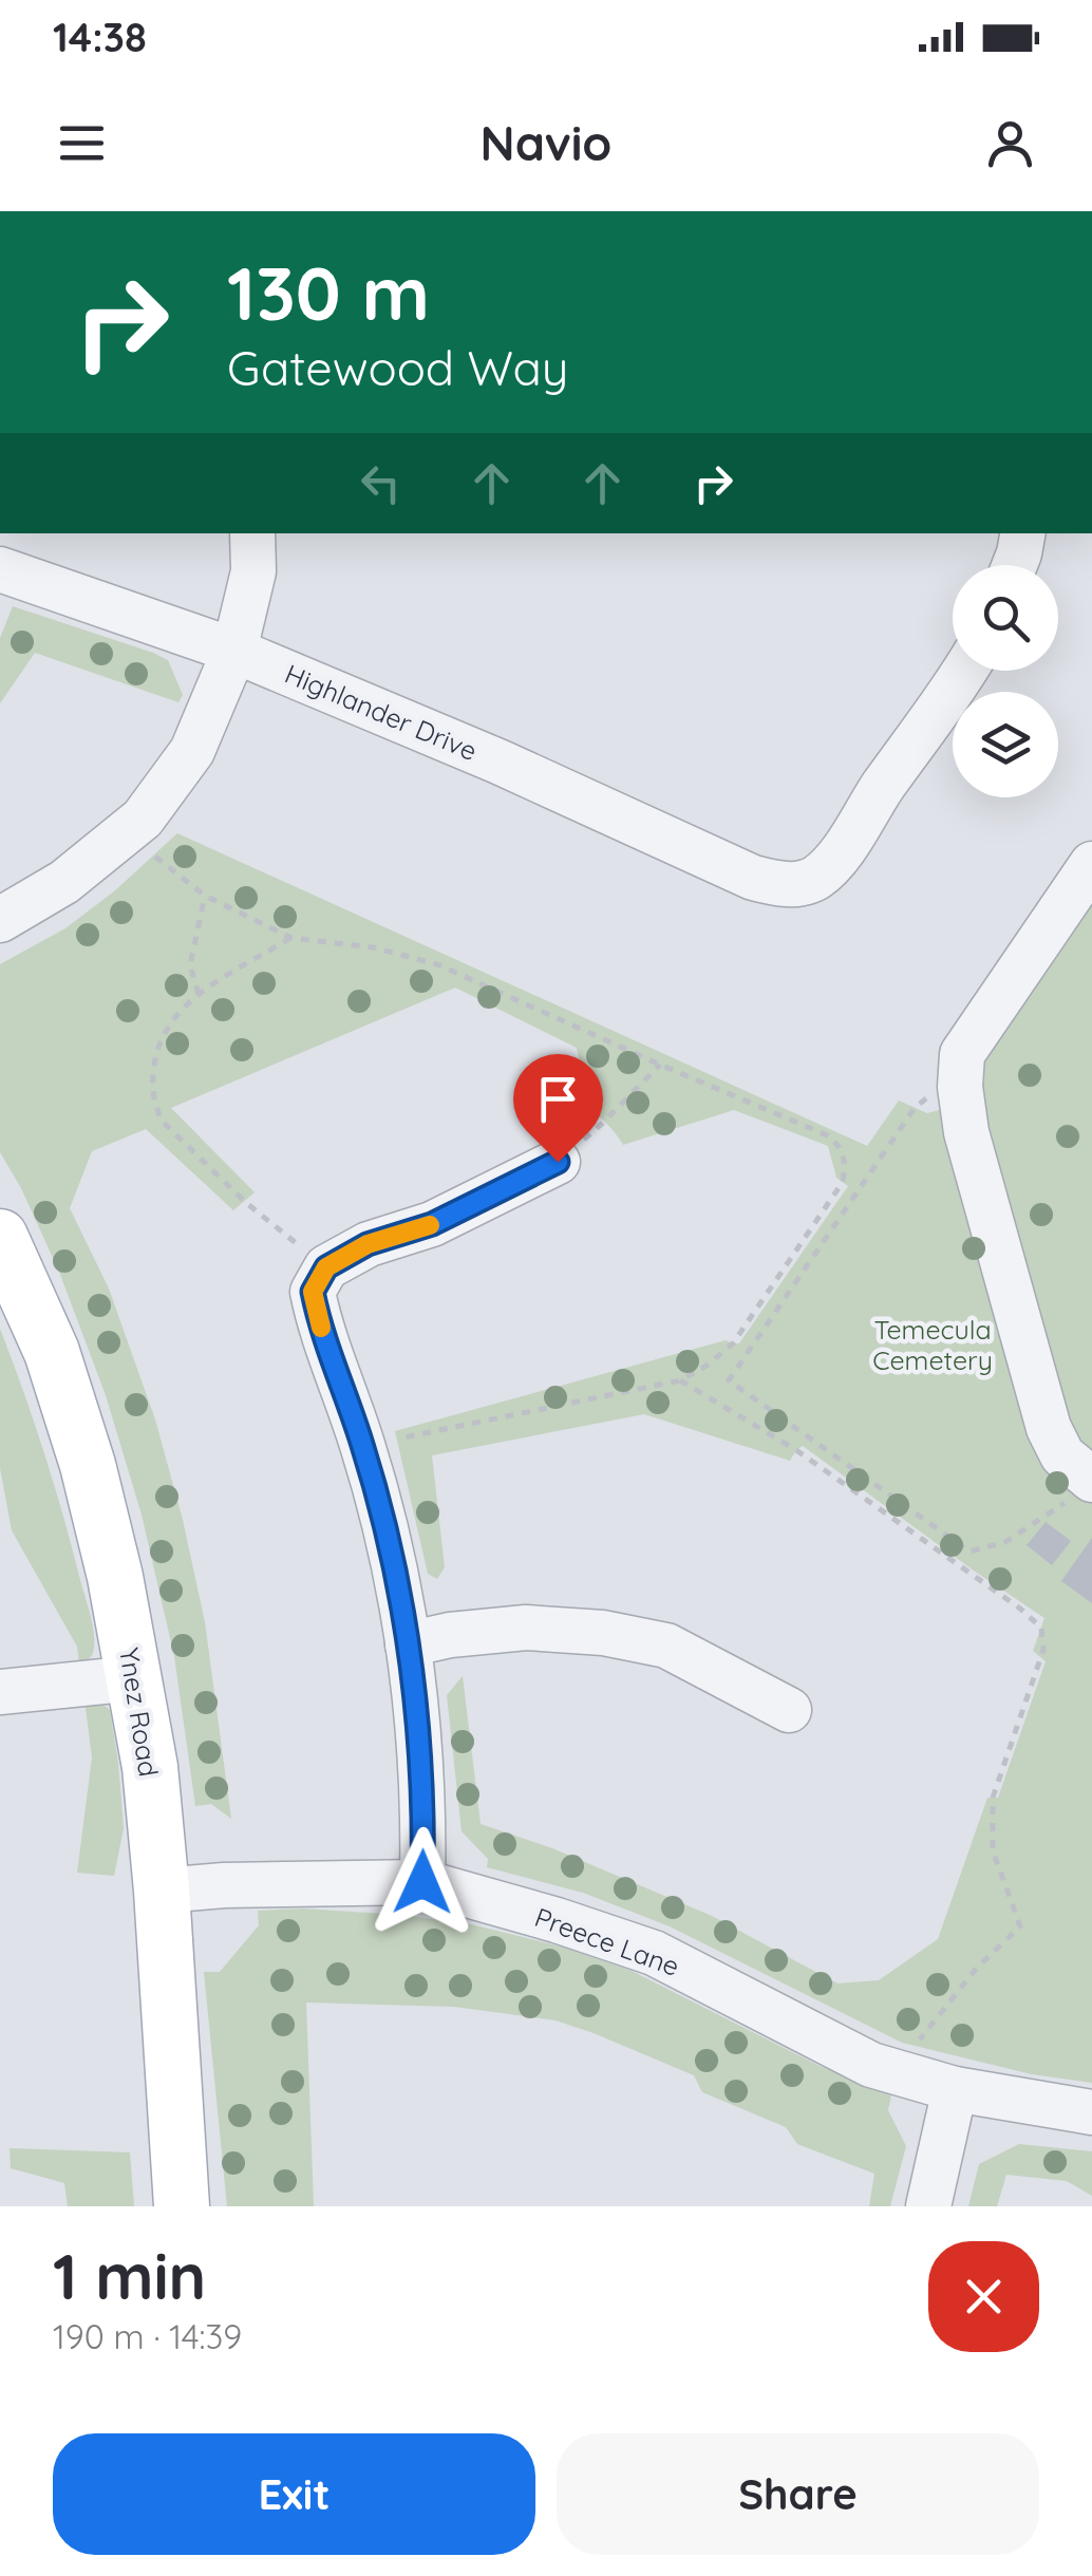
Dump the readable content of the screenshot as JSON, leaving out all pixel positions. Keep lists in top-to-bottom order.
{
  "streets": {
    "main road": ["Ynez Road"],
    "street": ["Highlander Drive", "Preece Lane"]
  },
  "crossings": [
    ["Ynez Road", "Preece Lane"]
  ],
  "parks": ["Temecula Cemetery"],
  "page": {
    "status": "14:38",
    "header": "Navio",
    "turn": ["130 m", "Gatewood Way"],
    "heading": ["1 min", "190 m · 14:39"],
    "buttons": ["Exit", "Share"]
  }
}
